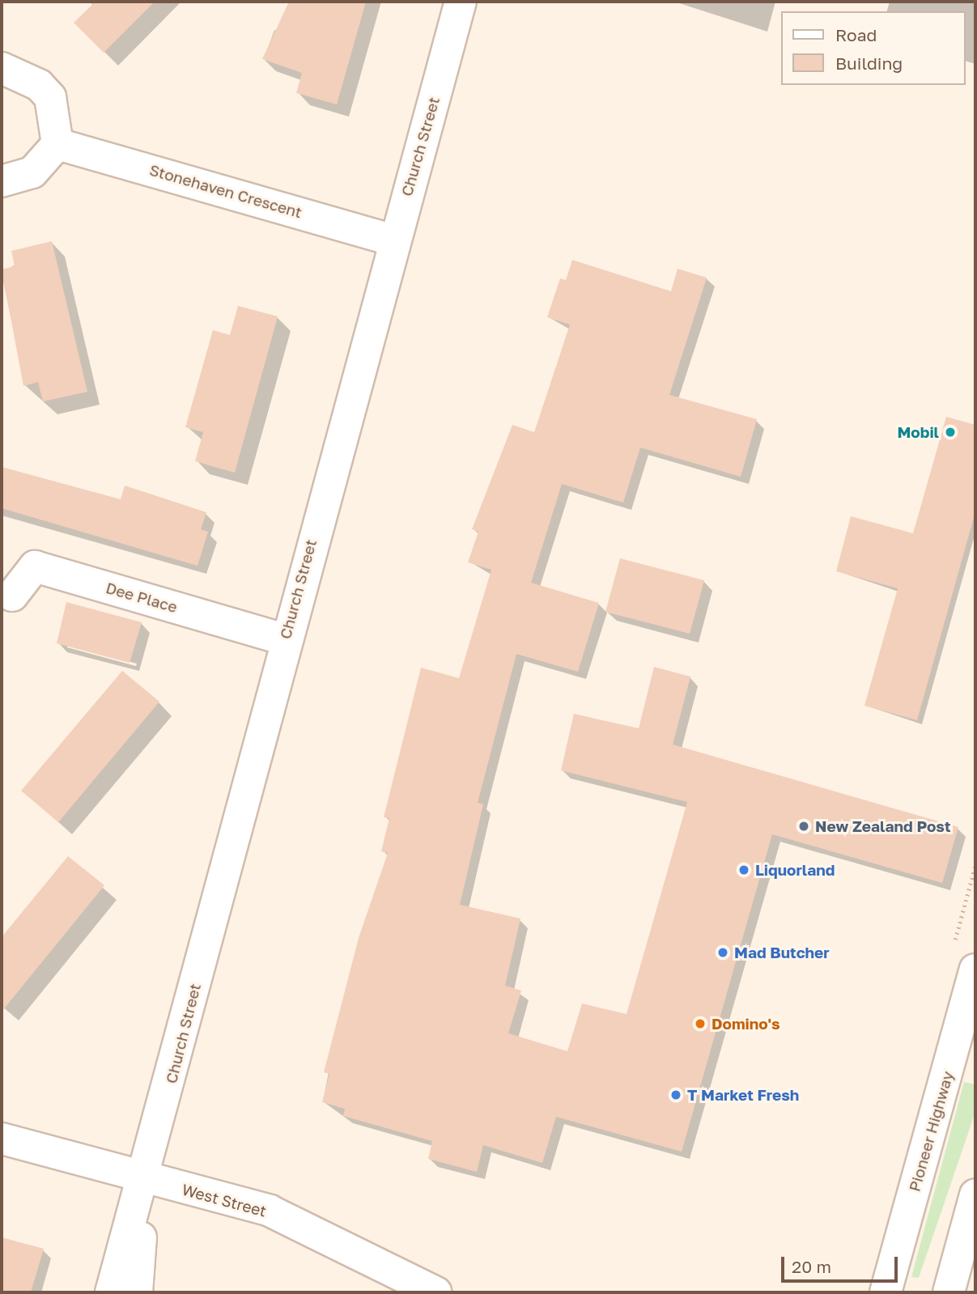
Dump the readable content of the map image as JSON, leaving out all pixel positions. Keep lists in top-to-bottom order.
{
  "streets": {
    "street": [
      "Church Street",
      "Stonehaven Crescent",
      "Dee Place",
      "Pioneer Highway",
      "West Street"
    ]
  },
  "crossings": [
    ["Church Street", "Stonehaven Crescent"],
    ["Church Street", "Dee Place"],
    ["Church Street", "West Street"]
  ],
  "places": [
    "Mobil",
    "New Zealand Post",
    "Liquorland",
    "Mad Butcher",
    "Domino's",
    "T Market Fresh"
  ],
  "legend": ["Road", "Building"],
  "scale_bar": "20 m"
}
